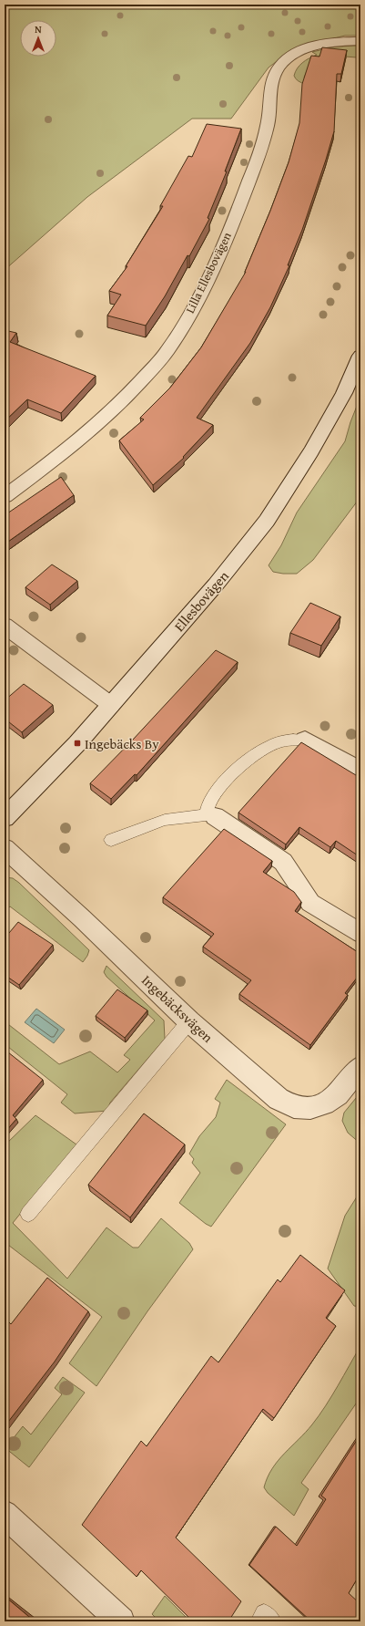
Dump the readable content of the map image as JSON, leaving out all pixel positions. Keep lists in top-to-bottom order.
{
  "streets": {
    "street": ["Lilla Ellesbovägen", "Ellesbovägen", "Ingebäcksvägen"]
  },
  "places": {
    "transit": ["Ingebäcks By"]
  },
  "north": "top"
}
